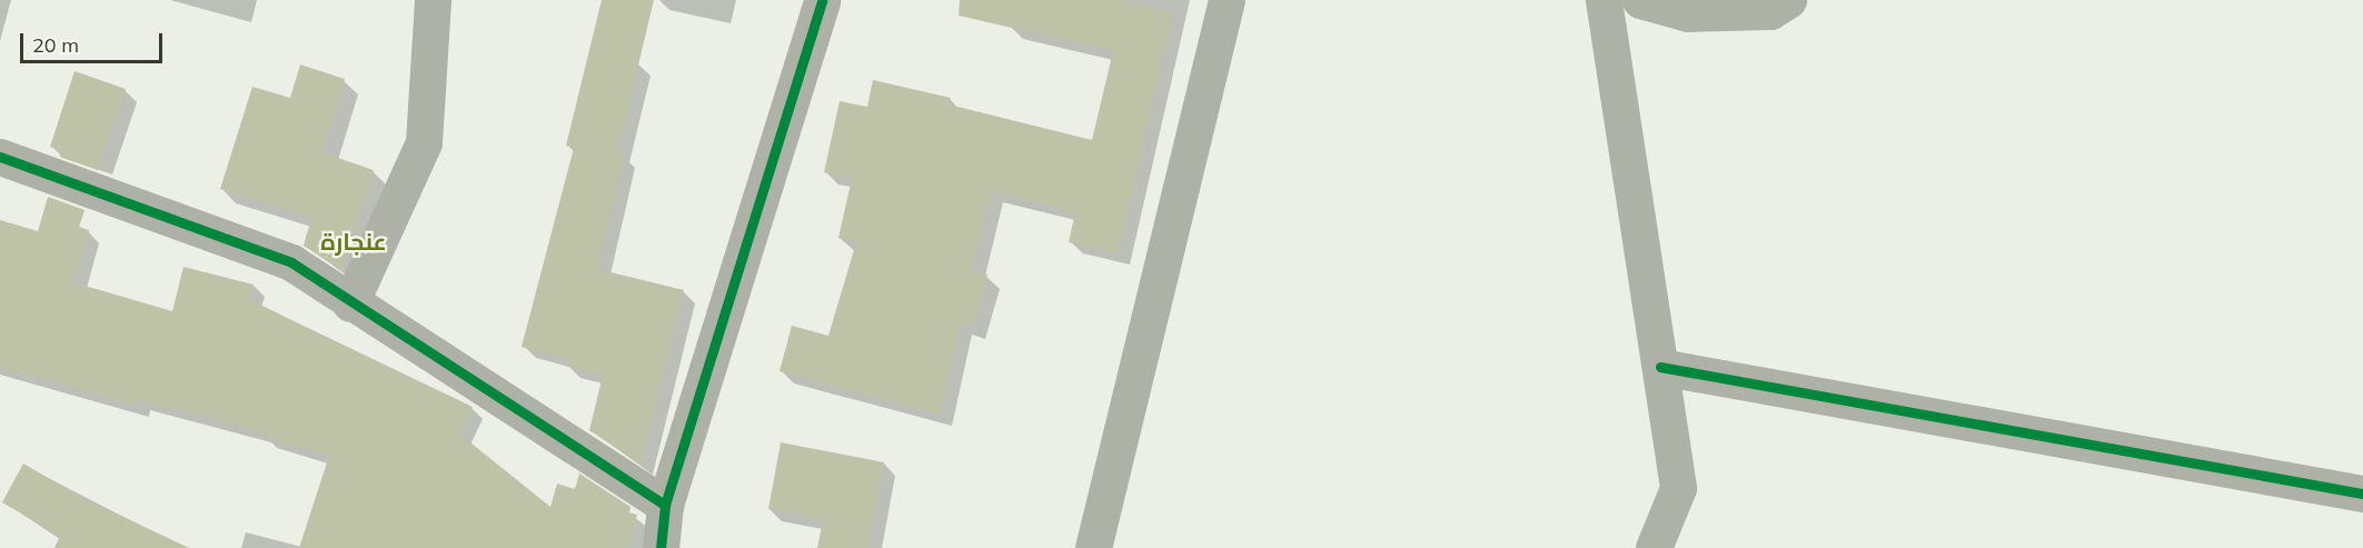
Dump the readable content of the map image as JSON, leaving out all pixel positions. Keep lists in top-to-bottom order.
{
  "districts": ["عنجارة"],
  "scale_bar": "20 m"
}
